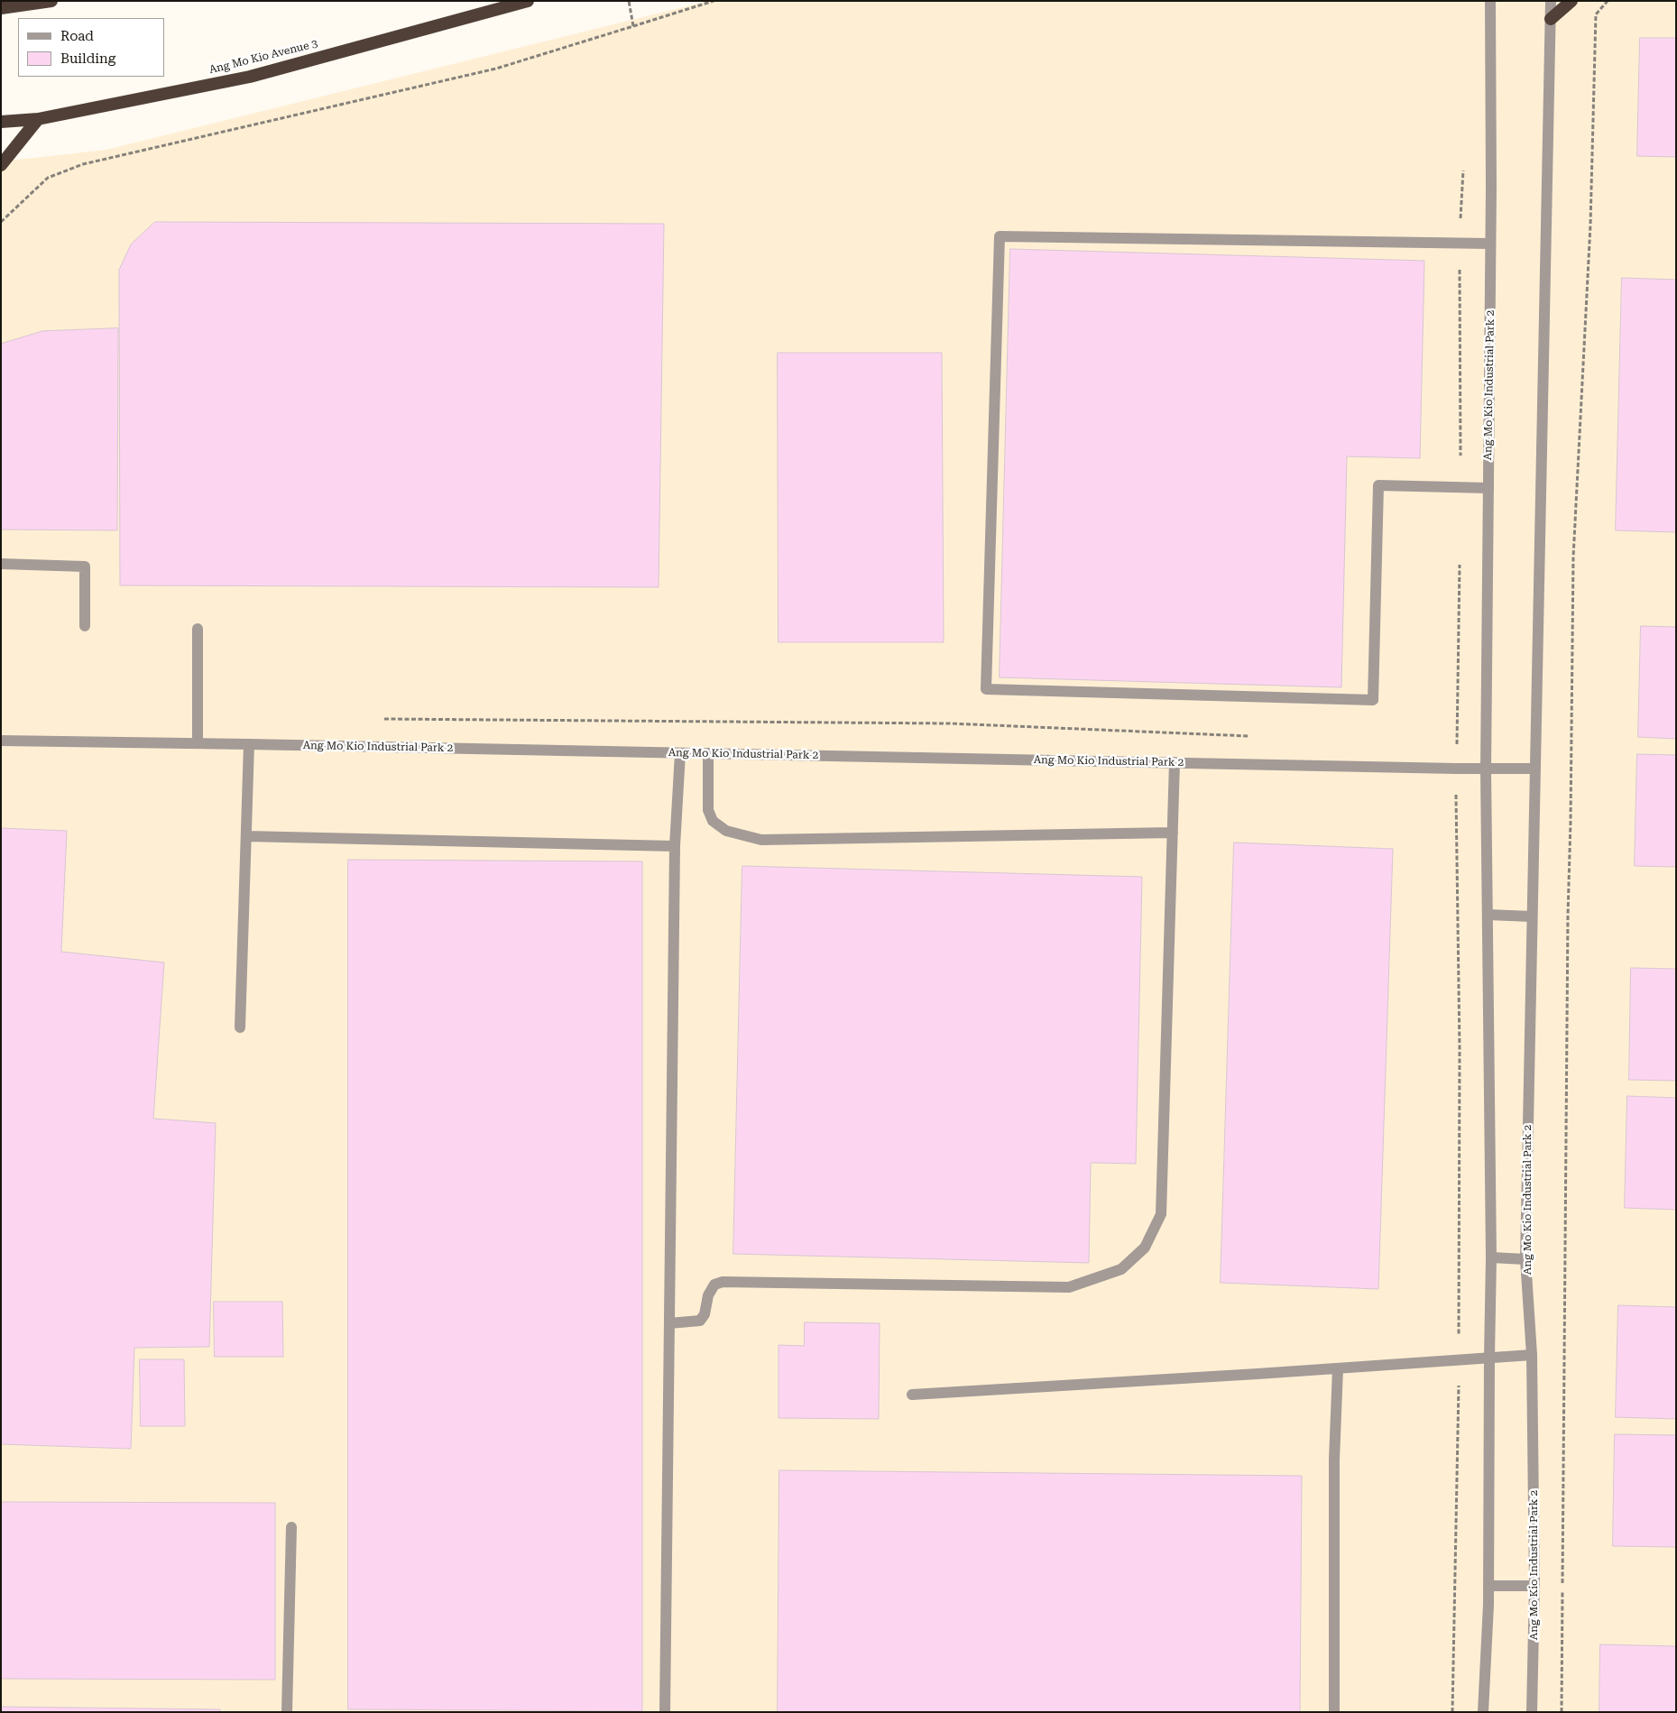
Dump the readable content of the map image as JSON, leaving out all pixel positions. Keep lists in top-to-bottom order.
{
  "streets": {
    "highway": ["Ang Mo Kio Avenue 3"],
    "street": ["Ang Mo Kio Industrial Park 2"]
  },
  "legend": ["Road", "Building"]
}
